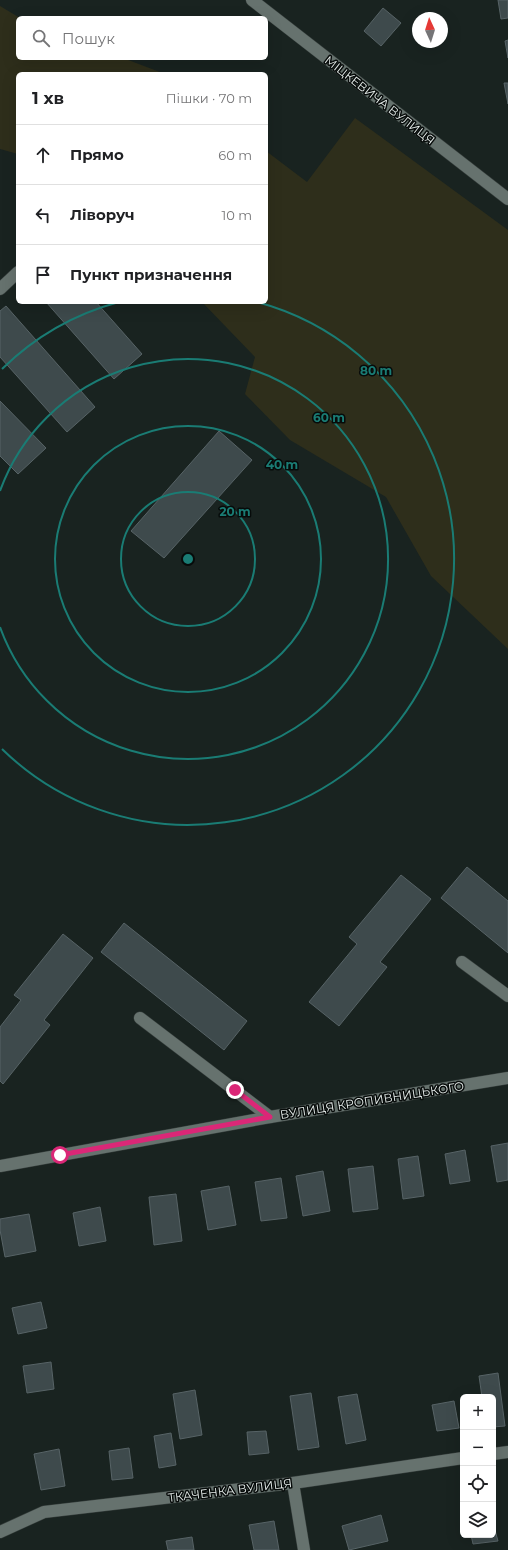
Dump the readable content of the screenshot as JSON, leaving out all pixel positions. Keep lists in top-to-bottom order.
{
  "streets": {
    "street": ["МІЦКЕВИЧА ВУЛИЦЯ", "ВУЛИЦЯ КРОПИВНИЦЬКОГО", "ТКАЧЕНКА ВУЛИЦЯ"]
  },
  "north": "top",
  "page": {
    "search": "Пошук",
    "heading": ["1 хв", "Пішки · 70 m"],
    "list": [
      ["Прямо", "60 m"],
      ["Ліворуч", "10 m"],
      "Пункт призначення"
    ],
    "map_buttons": ["+", "−"]
  },
  "rings": [
    "80 m",
    "60 m",
    "40 m",
    "20 m"
  ]
}
